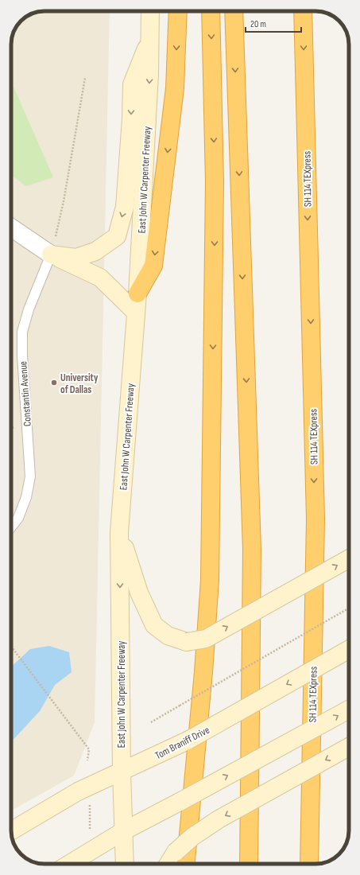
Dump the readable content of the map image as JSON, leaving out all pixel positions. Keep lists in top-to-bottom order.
{
  "streets": {
    "highway": ["SH 114 TEXpress"],
    "main road": ["East John W Carpenter Freeway", "Tom Braniff Drive"],
    "lane": ["Constantin Avenue"]
  },
  "crossings": [
    ["East John W Carpenter Freeway", "Tom Braniff Drive"]
  ],
  "one_way": ["East John W Carpenter Freeway"],
  "places": ["University of Dallas"],
  "scale_bar": "20 m"
}
